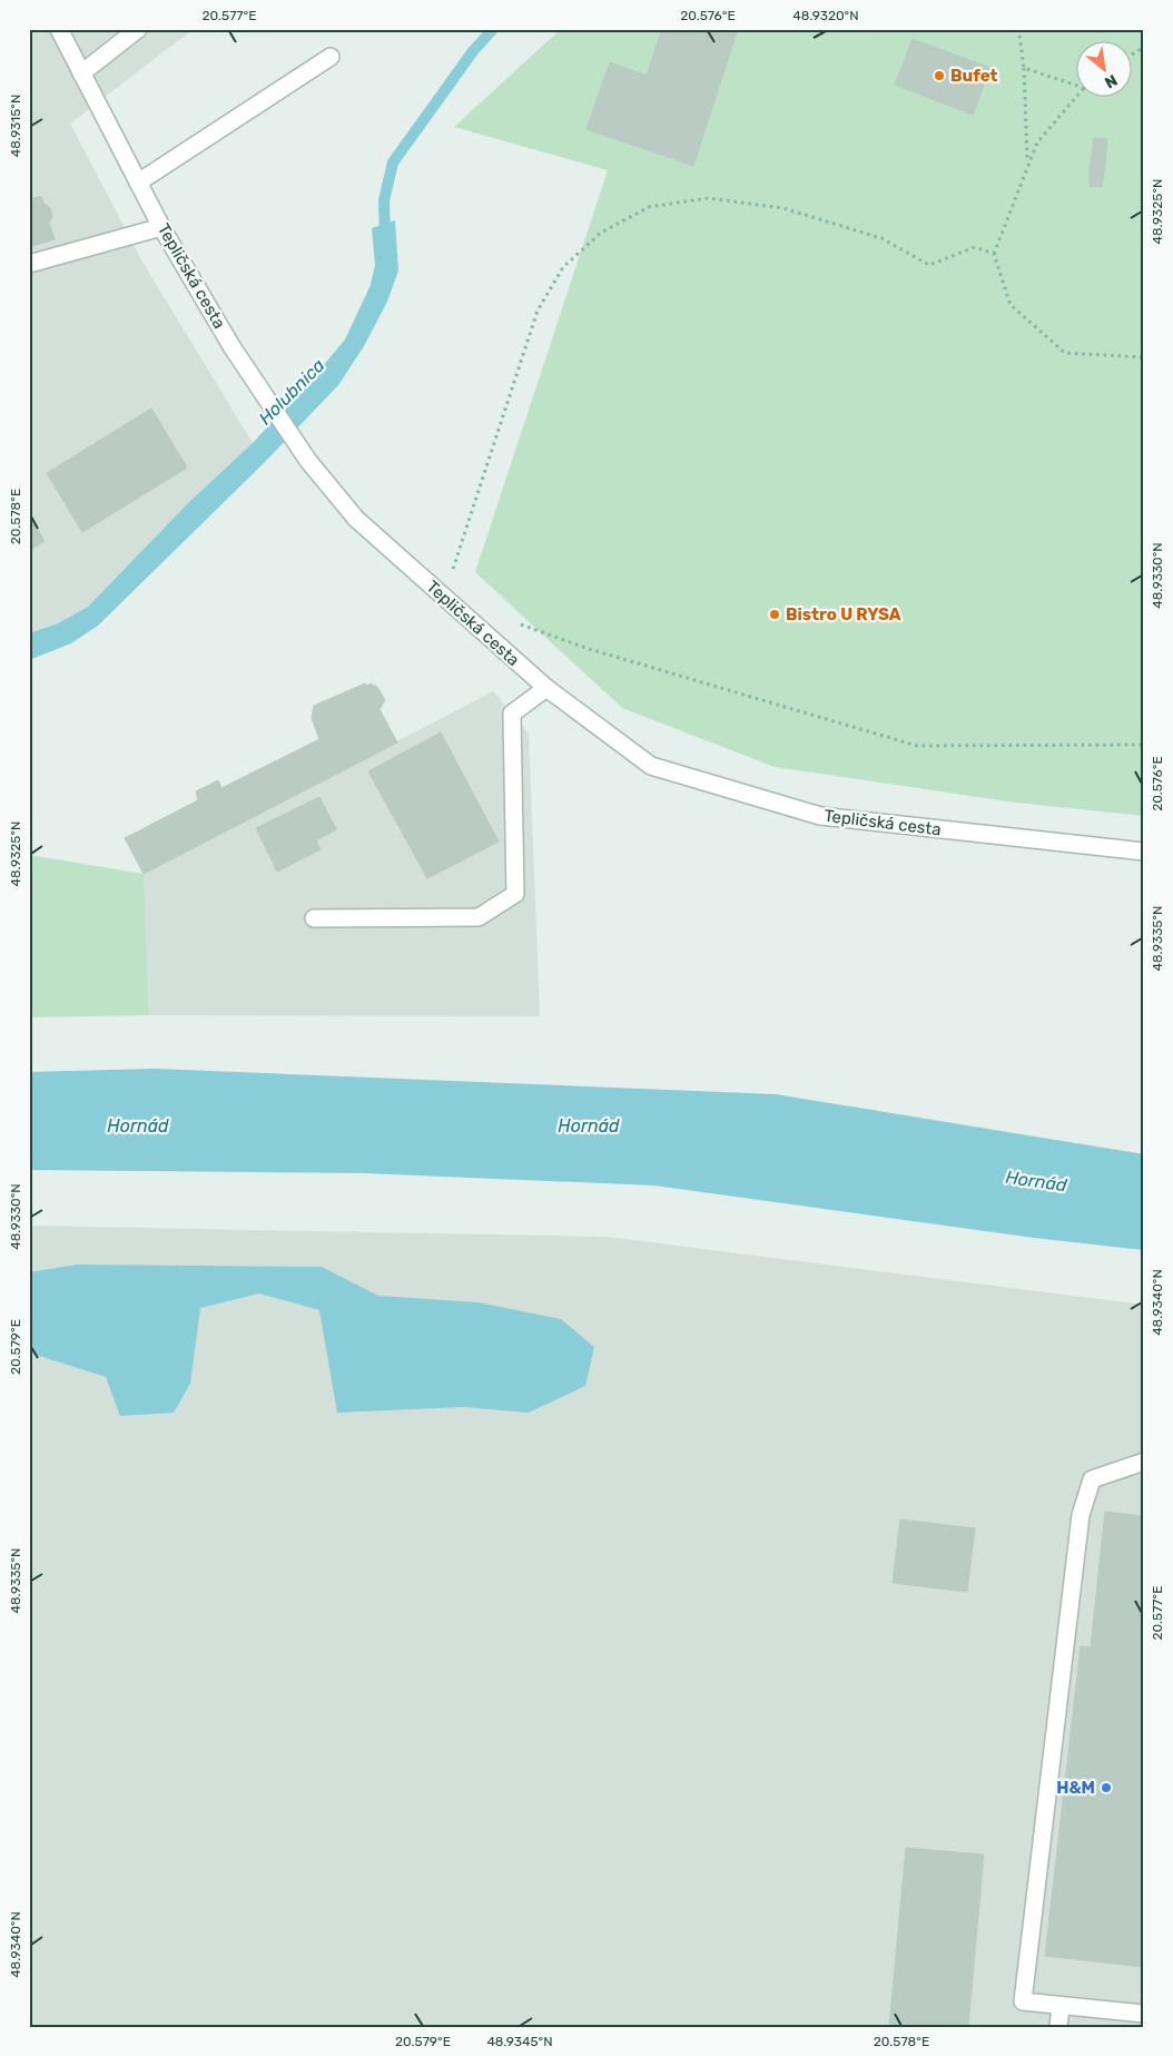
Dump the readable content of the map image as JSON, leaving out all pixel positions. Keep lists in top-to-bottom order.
{
  "streets": {
    "street": ["Tepličská cesta"]
  },
  "water": ["Holubnica", "Hornád"],
  "places": ["Bufet", "Bistro U RYSA", "H&M"],
  "north": "bottom right",
  "coordinates": [
    "20.577°E",
    "20.576°E",
    "48.9320°N",
    "48.9315°N",
    "48.9325°N",
    "20.578°E",
    "48.9330°N",
    "48.9335°N",
    "48.9340°N",
    "20.579°E",
    "48.9345°N"
  ]
}
